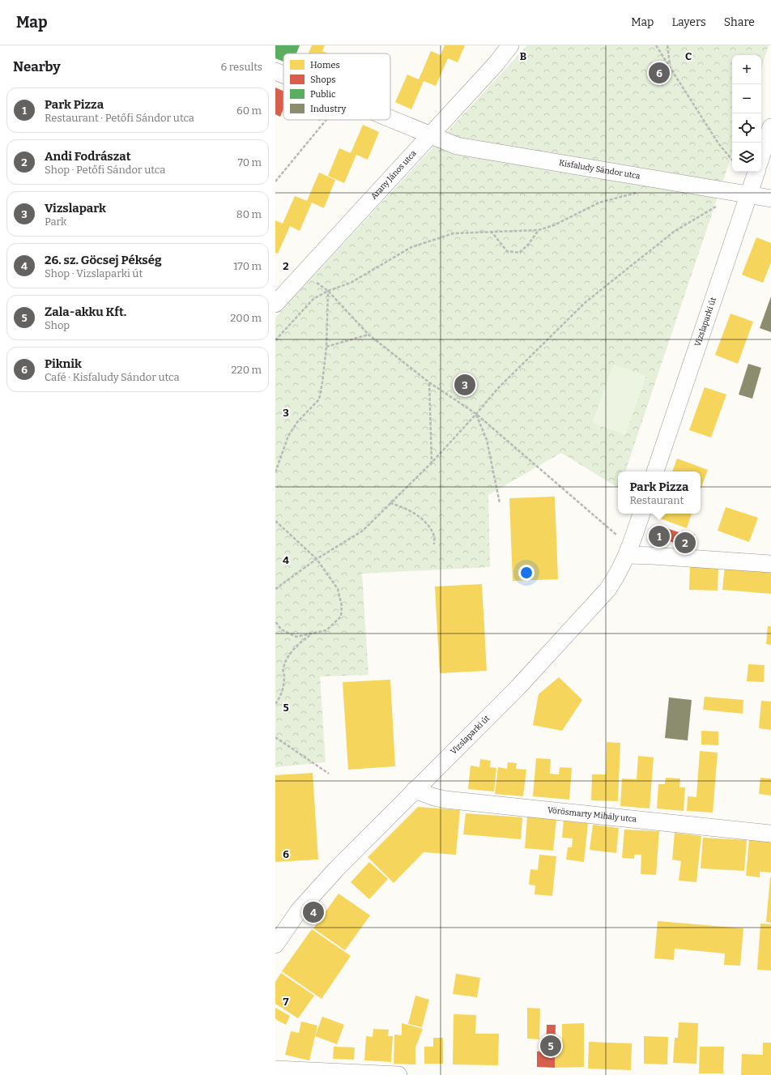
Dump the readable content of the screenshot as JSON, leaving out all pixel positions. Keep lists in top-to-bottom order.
{
  "streets": {
    "street": [
      "Kisfaludy Sándor utca",
      "Arany János utca",
      "Vizslaparki út",
      "Vörösmarty Mihály utca"
    ]
  },
  "crossings": [
    ["Kisfaludy Sándor utca", "Arany János utca"],
    ["Kisfaludy Sándor utca", "Vizslaparki út"],
    ["Vizslaparki út", "Vörösmarty Mihály utca"]
  ],
  "legend": [
    "Homes",
    "Shops",
    "Public",
    "Industry"
  ],
  "page": {
    "header": "Map",
    "nav": ["Map", "Layers", "Share"],
    "heading": ["Nearby", "6 results"],
    "map_buttons": ["+", "−"],
    "pins": [
      "6",
      "3",
      "1",
      "2",
      "4",
      "5"
    ],
    "list": [
      {
        "mark": "1",
        "name": "Park Pizza",
        "note": "Restaurant · Petőfi Sándor utca",
        "value": "60 m"
      },
      {
        "mark": "2",
        "name": "Andi Fodrászat",
        "note": "Shop · Petőfi Sándor utca",
        "value": "70 m"
      },
      {
        "mark": "3",
        "name": "Vizslapark",
        "note": "Park",
        "value": "80 m"
      },
      {
        "mark": "4",
        "name": "26. sz. Göcsej Pékség",
        "note": "Shop · Vizslaparki út",
        "value": "170 m"
      },
      {
        "mark": "5",
        "name": "Zala-akku Kft.",
        "note": "Shop",
        "value": "200 m"
      },
      {
        "mark": "6",
        "name": "Piknik",
        "note": "Café · Kisfaludy Sándor utca",
        "value": "220 m"
      }
    ],
    "popup": ["Park Pizza", "Restaurant"]
  },
  "grid": {
    "columns": ["B", "C"],
    "rows": [
      "2",
      "3",
      "4",
      "5",
      "6",
      "7"
    ]
  }
}
